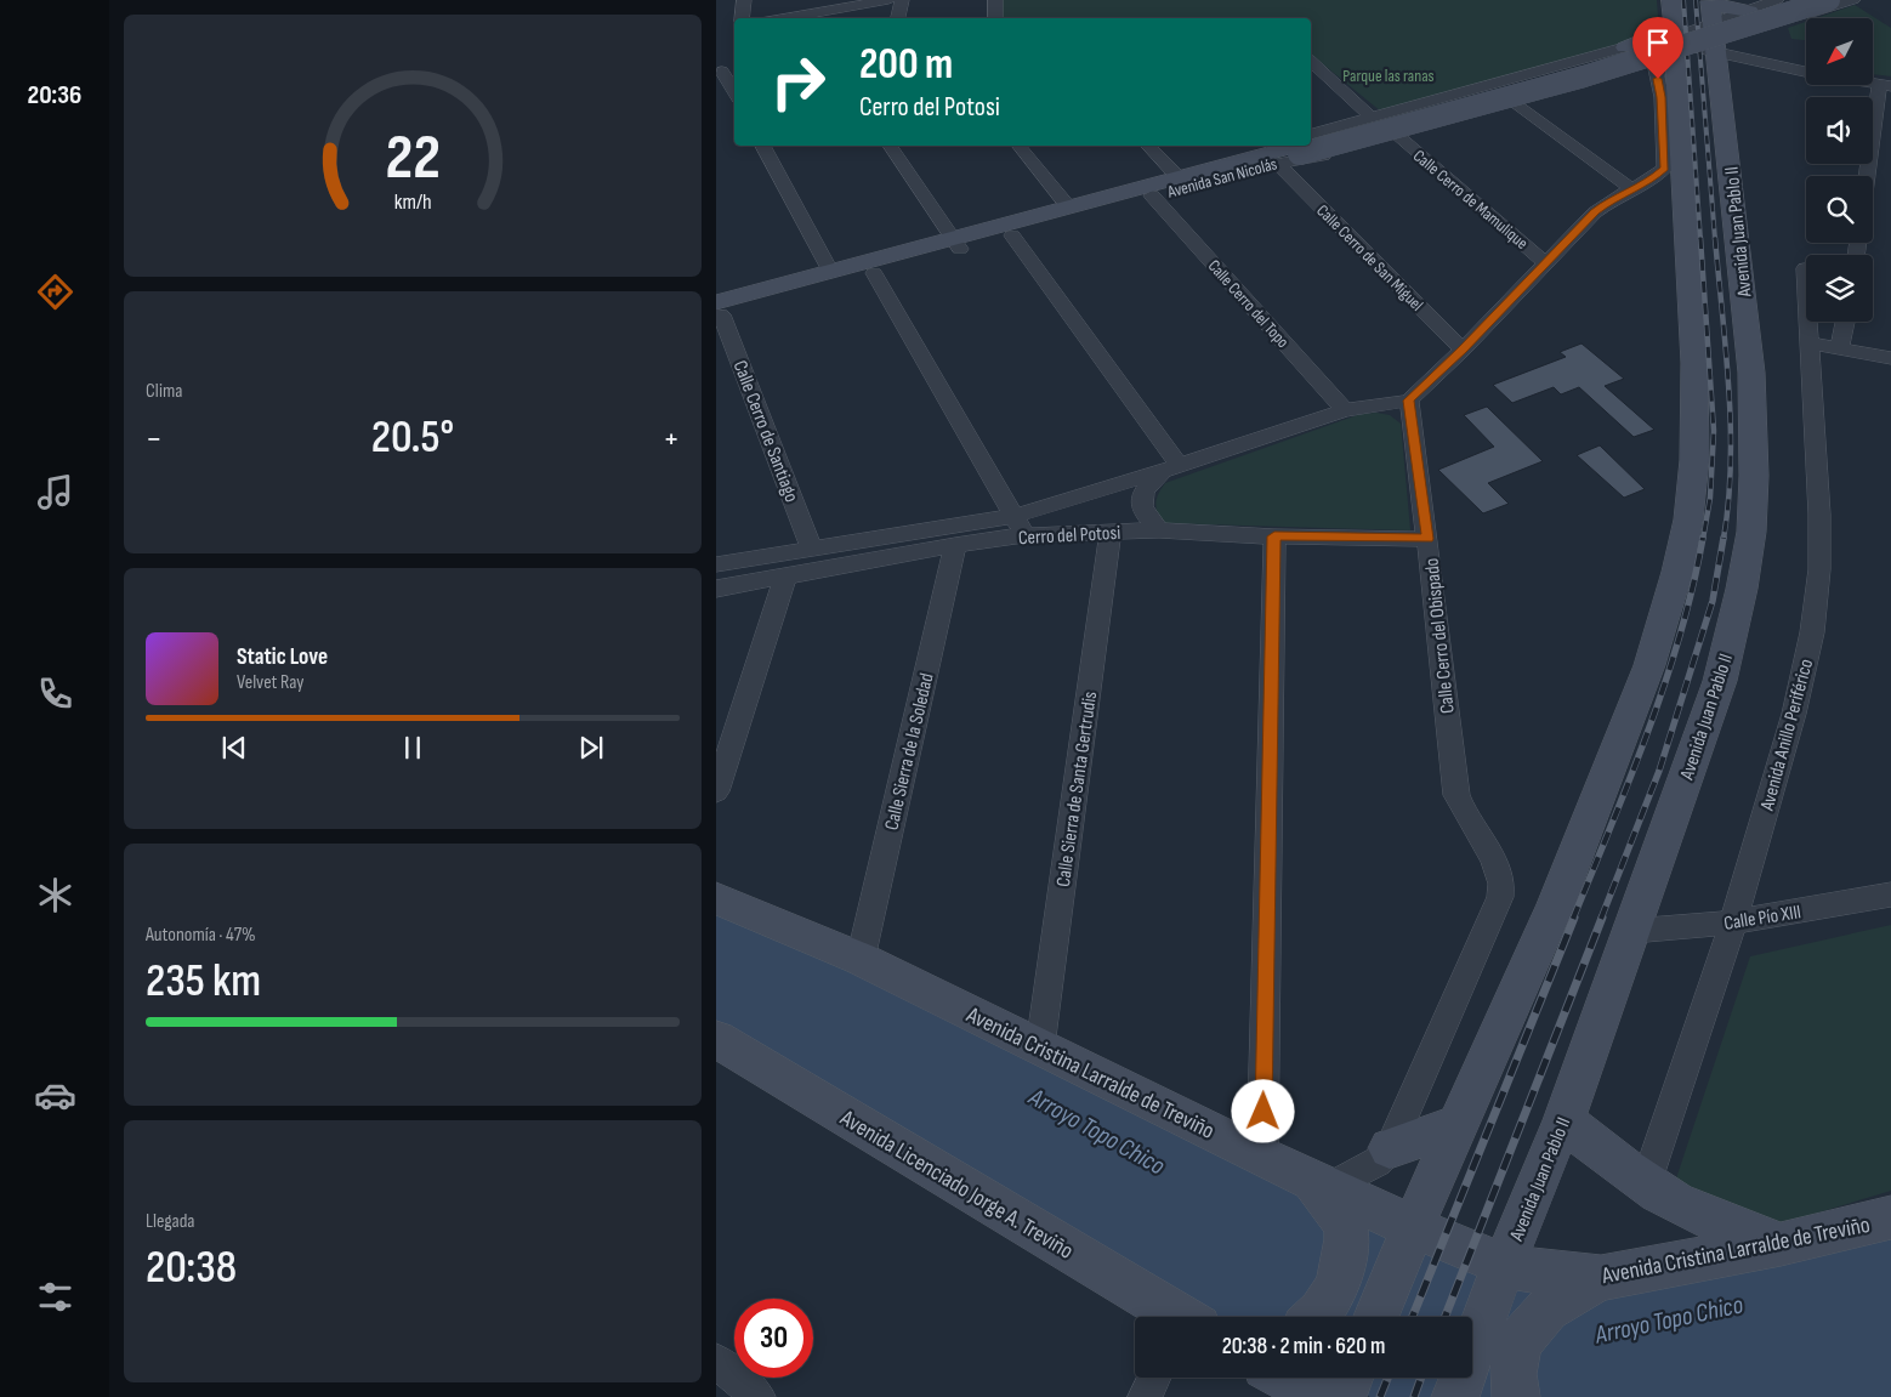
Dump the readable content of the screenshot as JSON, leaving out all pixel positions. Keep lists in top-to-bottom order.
{
  "streets": {
    "main road": [
      "Avenida San Nicolás",
      "Avenida Juan Pablo II",
      "Avenida Cristina Larralde de Treviño",
      "Avenida Licenciado Jorge A. Treviño"
    ],
    "street": [
      "Calle Cerro de Mamulique",
      "Calle Cerro de San Miguel",
      "Calle Cerro del Topo",
      "Calle Cerro de Santiago",
      "Cerro del Potosi",
      "Calle Cerro del Obispado",
      "Avenida Anillo Periférico",
      "Calle Sierra de la Soledad",
      "Calle Sierra de Santa Gertrudis",
      "Calle Pío XIII"
    ]
  },
  "crossings": [
    ["Avenida San Nicolás", "Calle Cerro de San Miguel"],
    ["Avenida San Nicolás", "Calle Cerro del Topo"],
    ["Avenida San Nicolás", "Calle Cerro de Santiago"],
    ["Avenida Juan Pablo II", "Calle Pío XIII"],
    ["Avenida Juan Pablo II", "Avenida Cristina Larralde de Treviño"],
    ["Calle Cerro del Topo", "Cerro del Potosi"],
    ["Calle Cerro de Santiago", "Cerro del Potosi"],
    ["Cerro del Potosi", "Calle Cerro del Obispado"],
    ["Cerro del Potosi", "Calle Sierra de la Soledad"],
    ["Cerro del Potosi", "Calle Sierra de Santa Gertrudis"],
    ["Calle Cerro del Obispado", "Avenida Cristina Larralde de Treviño"],
    ["Avenida Anillo Periférico", "Calle Pío XIII"],
    ["Calle Sierra de la Soledad", "Avenida Cristina Larralde de Treviño"],
    ["Calle Sierra de Santa Gertrudis", "Avenida Cristina Larralde de Treviño"]
  ],
  "water": ["Arroyo Topo Chico"],
  "parks": ["Parque las ranas"],
  "north": "bottom left",
  "page": {
    "tabs": "20:36",
    "turn": ["200 m", "Cerro del Potosi"],
    "tile": [
      "Clima",
      ["Autonomía · 47%", "235 km"],
      ["Llegada", "20:38"]
    ],
    "heat": ["−", "20.5°", "+"],
    "song": ["Static Love", "Velvet Ray"],
    "limit": "30",
    "trip": "20:38 · 2 min · 620 m",
    "gauge": ["22", "km/h"]
  }
}
